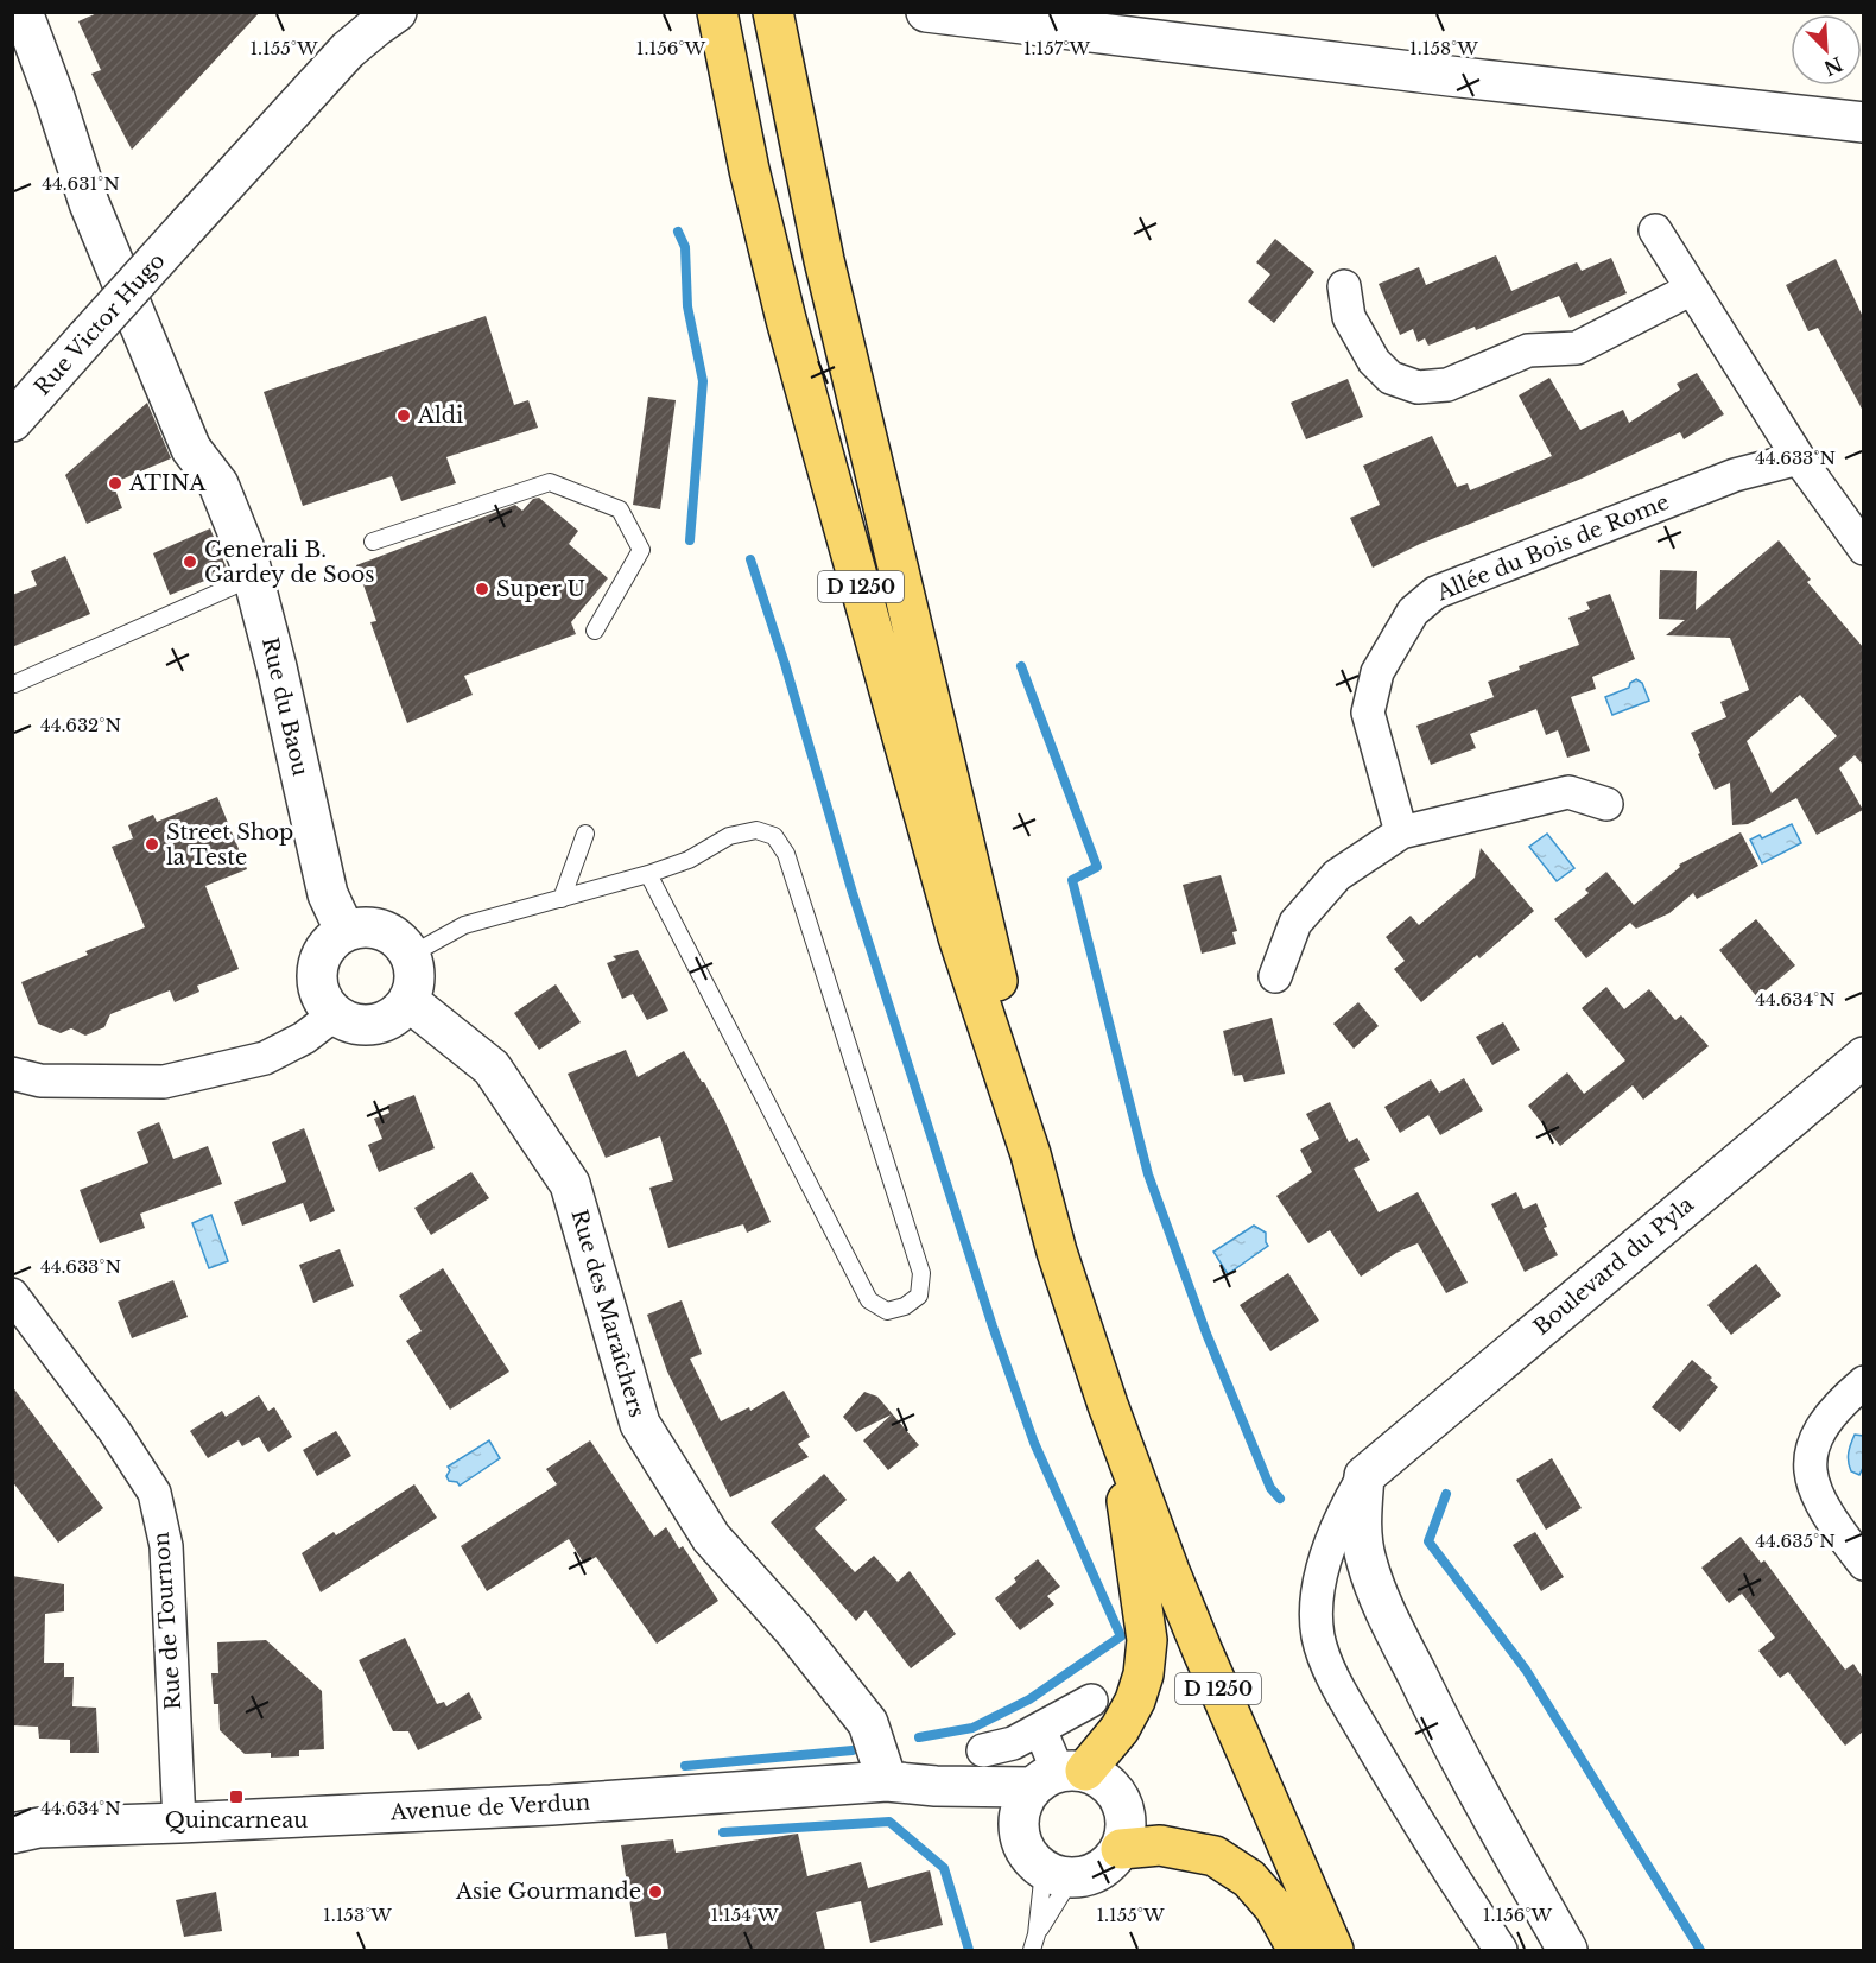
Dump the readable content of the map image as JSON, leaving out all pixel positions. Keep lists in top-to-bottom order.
{
  "streets": {
    "main road": ["D 1250"],
    "street": [
      "Rue Victor Hugo",
      "Allée du Bois de Rome",
      "Rue du Baou",
      "Boulevard du Pyla",
      "Rue des Maraîchers",
      "Rue de Tournon",
      "Avenue de Verdun"
    ]
  },
  "crossings": [
    ["Rue du Baou", "Rue des Maraîchers"],
    ["Rue des Maraîchers", "Avenue de Verdun"],
    ["Rue de Tournon", "Avenue de Verdun"]
  ],
  "places": {
    "other": [
      "Aldi",
      "ATINA",
      "Generali B. Gardey de Soos",
      "Super U",
      "Street Shop la Teste",
      "Asie Gourmande"
    ],
    "transit": ["Quincarneau"]
  },
  "north": "bottom right",
  "coordinates": [
    "1.155°W",
    "1.156°W",
    "1.157°W",
    "1.158°W",
    "44.631°N",
    "44.633°N",
    "44.632°N",
    "44.634°N",
    "44.635°N",
    "1.153°W",
    "1.154°W"
  ]
}
